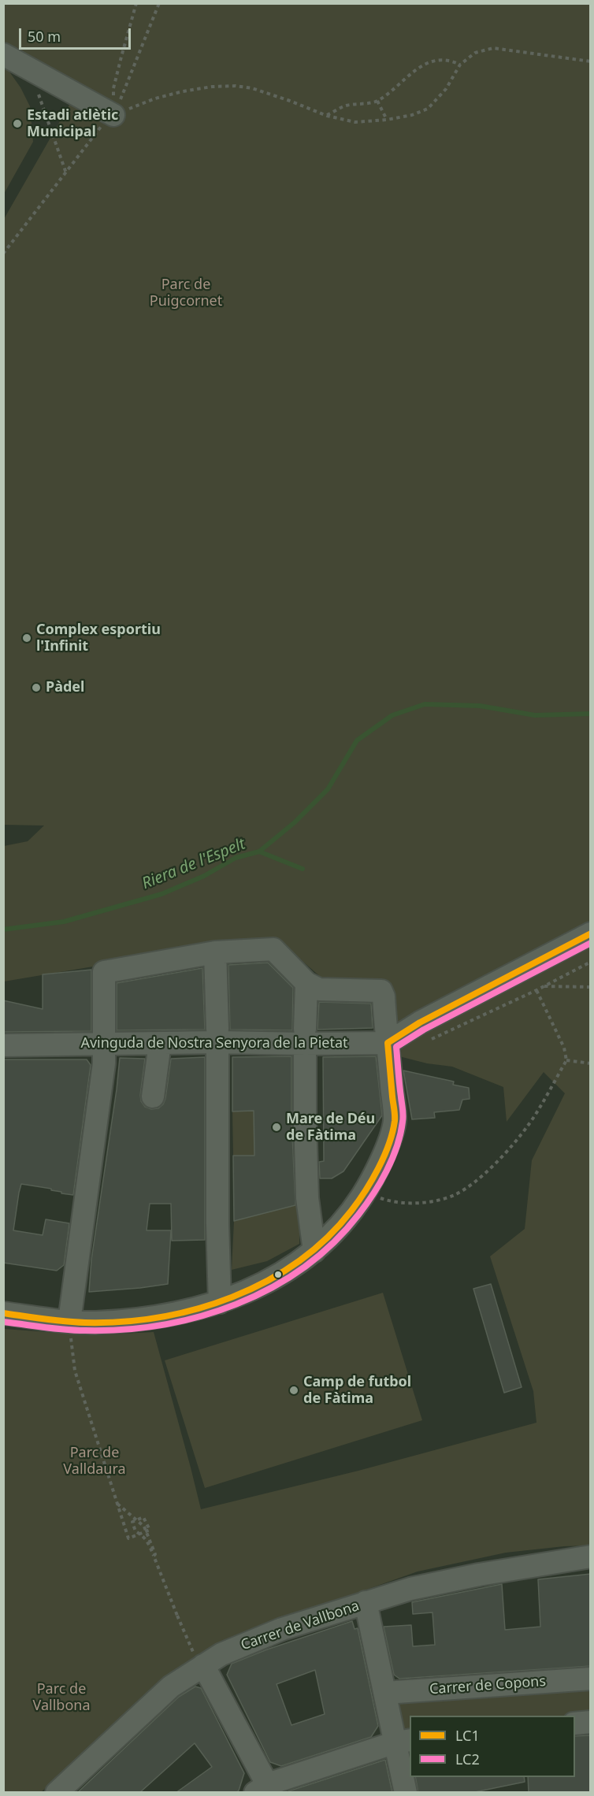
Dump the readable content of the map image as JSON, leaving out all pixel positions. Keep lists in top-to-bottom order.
{
  "streets": {
    "street": ["Avinguda de Nostra Senyora de la Pietat", "Carrer de Vallbona", "Carrer de Copons"]
  },
  "water": ["Riera de l'Espelt"],
  "parks": ["Parc de Puigcornet", "Parc de Valldaura", "Parc de Vallbona"],
  "places": [
    "Estadi atlètic Municipal",
    "Complex esportiu l'Infinit",
    "Pàdel",
    "Mare de Déu de Fàtima",
    "Camp de futbol de Fàtima"
  ],
  "lines": ["transit line LC1", "transit line LC2"],
  "legend": ["LC1", "LC2"],
  "scale_bar": "50 m"
}
